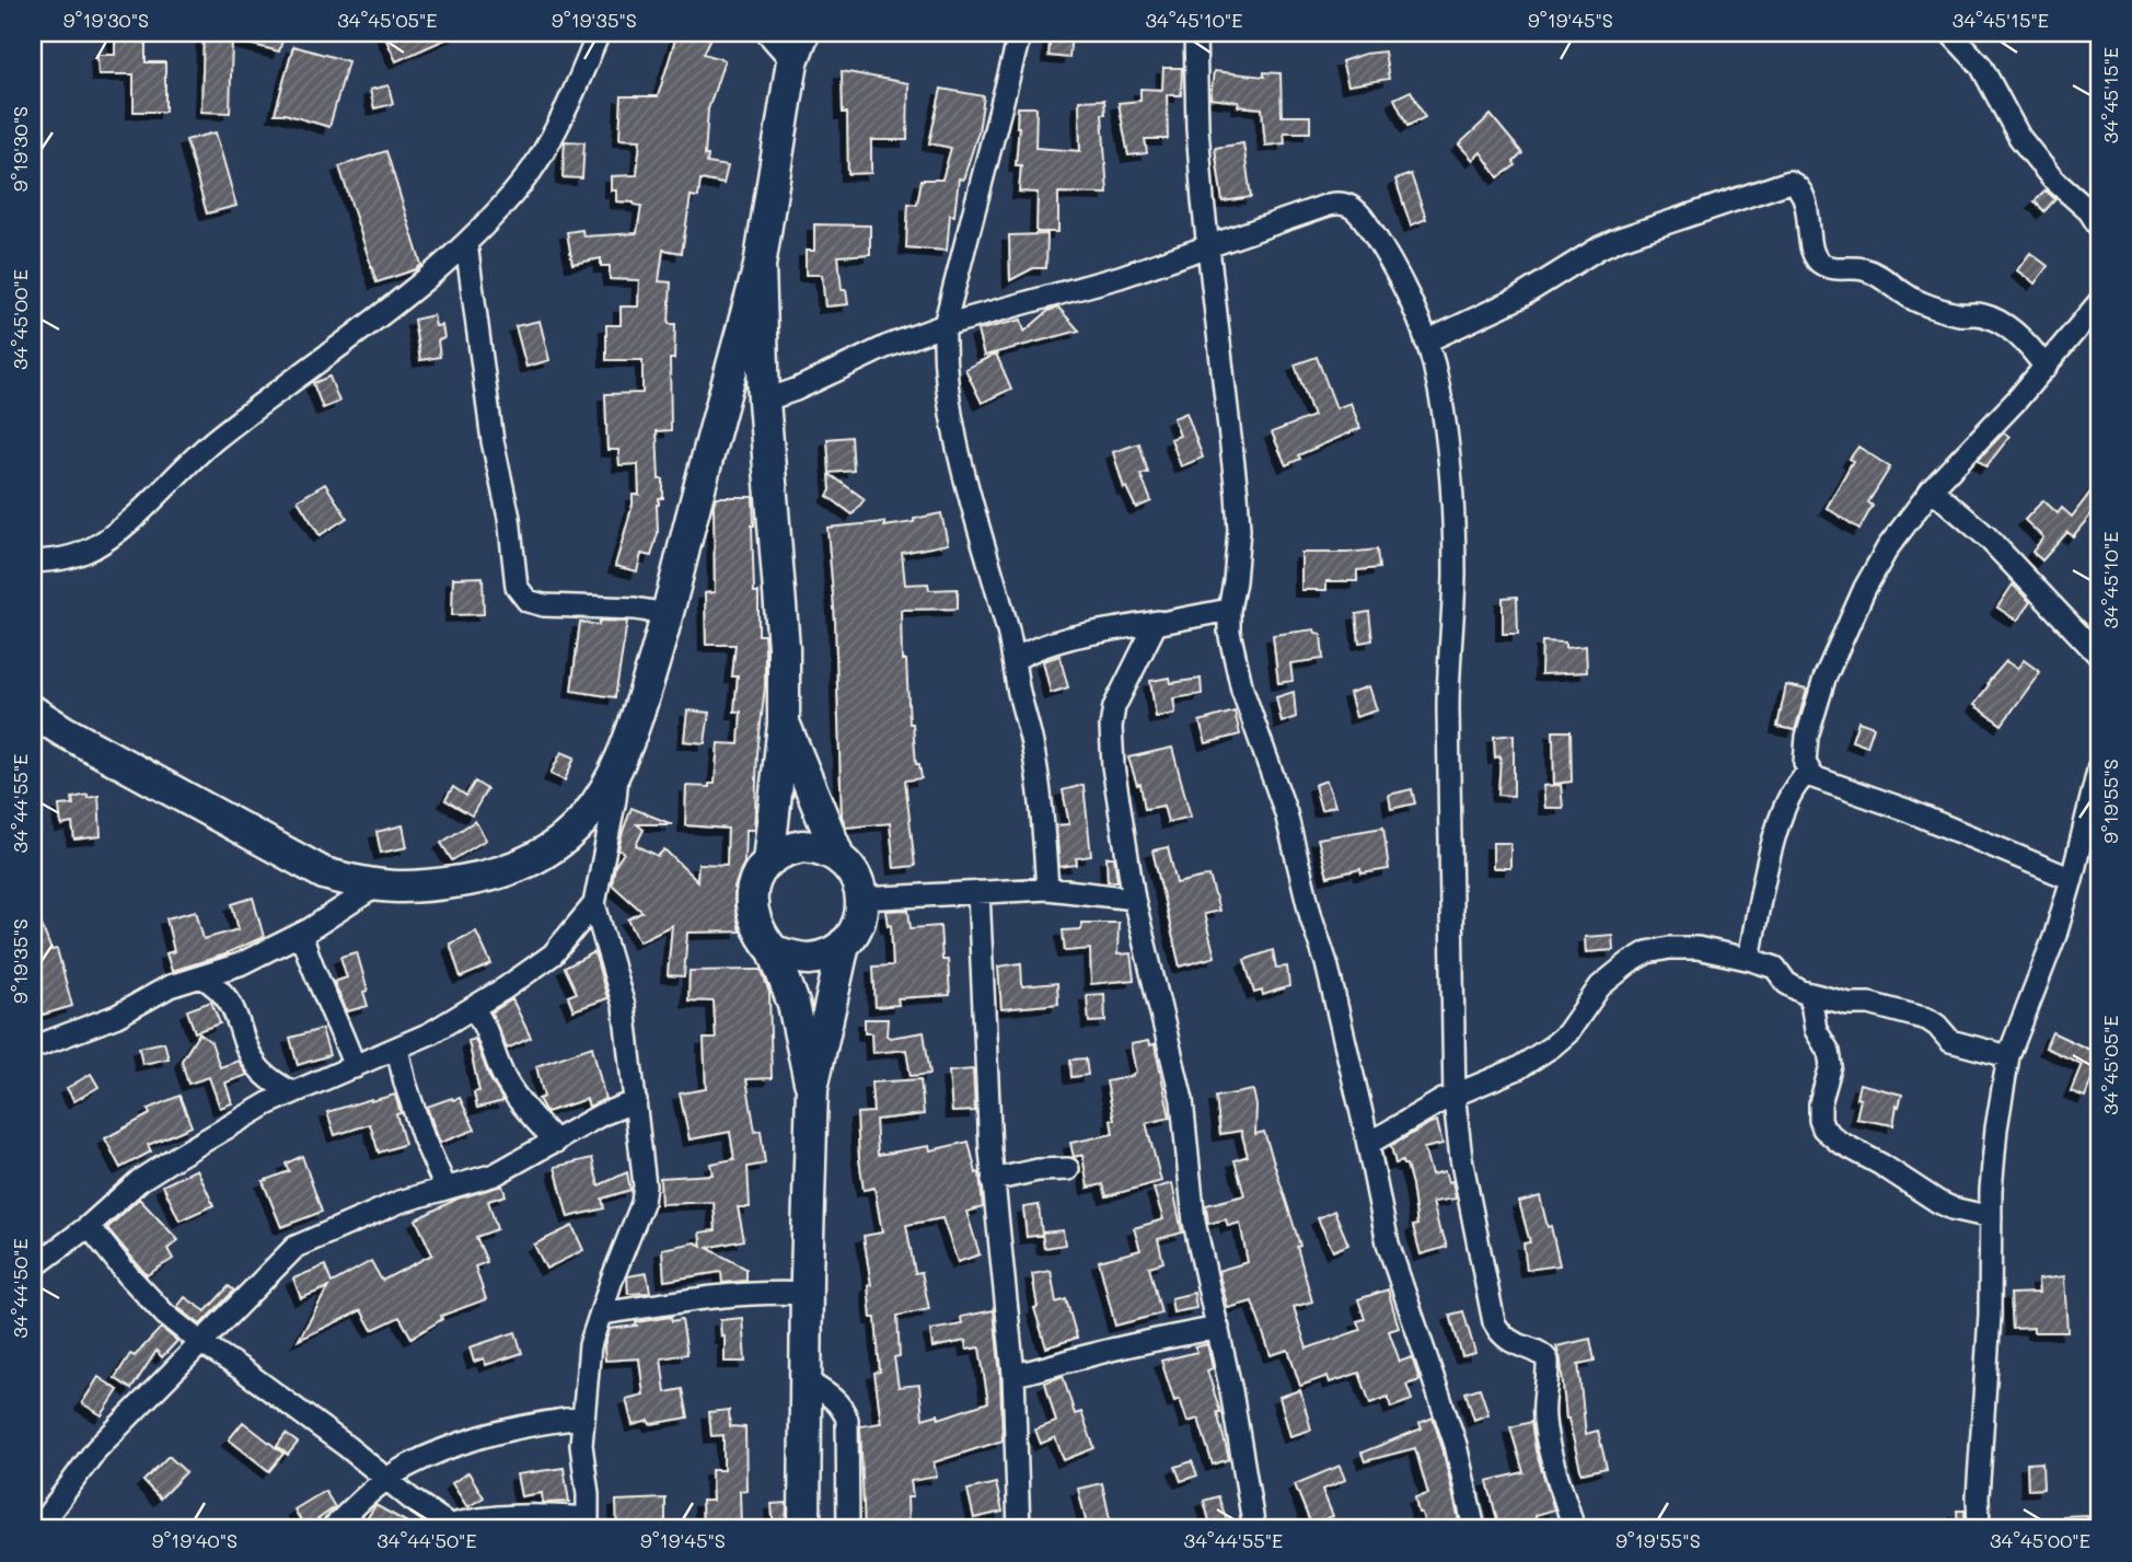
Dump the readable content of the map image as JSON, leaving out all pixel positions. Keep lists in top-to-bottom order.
{
  "coordinates": [
    "9°19'30\"S",
    "34°45'05\"E",
    "9°19'35\"S",
    "34°45'10\"E",
    "9°19'45\"S",
    "34°45'15\"E",
    "34°45'00\"E",
    "9°19'55\"S",
    "34°44'55\"E",
    "34°44'50\"E",
    "9°19'40\"S"
  ]
}
